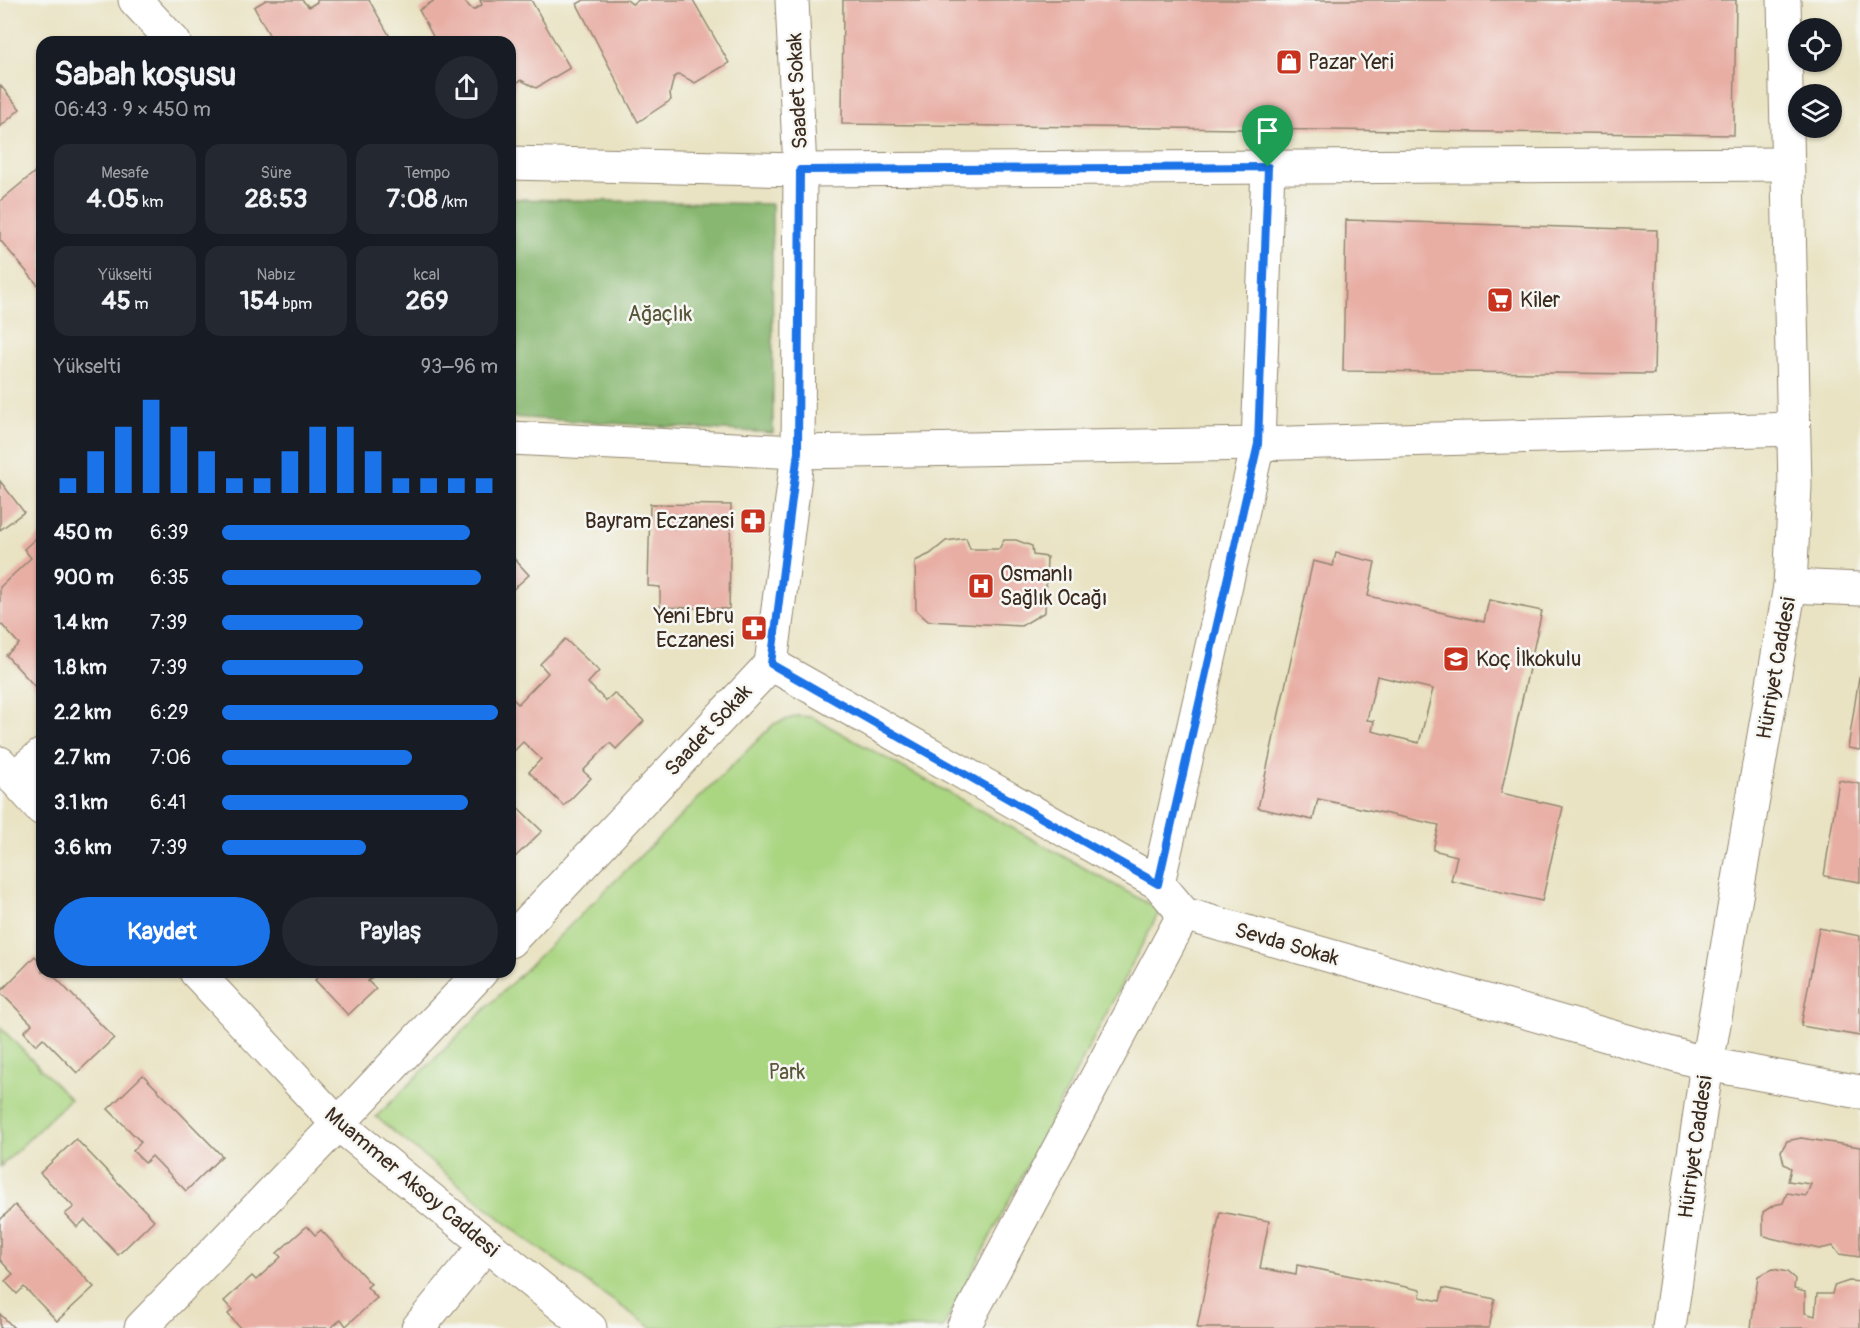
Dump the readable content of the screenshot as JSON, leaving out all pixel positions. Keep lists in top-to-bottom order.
{
  "streets": {
    "street": [
      "Saadet Sokak",
      "Hürriyet Caddesi",
      "Sevda Sokak",
      "Muammer Aksoy Caddesi"
    ]
  },
  "crossings": [
    ["Hürriyet Caddesi", "Sevda Sokak"]
  ],
  "parks": ["Ağaçlık", "Park"],
  "places": {
    "shop": ["Pazar Yeri"],
    "supermarket": ["Kiler"],
    "pharmacy": ["Bayram Eczanesi", "Yeni Ebru Eczanesi"],
    "hospital": ["Osmanlı Sağlık Ocağı"],
    "school or university": ["Koç İlkokulu"]
  },
  "page": {
    "heading": ["Sabah koşusu", "06:43 · 9 × 450 m"],
    "stats": [
      ["Mesafe", "4.05 km"],
      ["Süre", "28:53"],
      ["Tempo", "7:08 /km"],
      ["Yükselti", "45 m"],
      ["Nabız", "154 bpm"],
      ["kcal", "269"]
    ],
    "chart": ["Yükselti", "93–96 m"],
    "list": [
      {
        "name": "450 m",
        "note": "6:39"
      },
      {
        "name": "900 m",
        "note": "6:35"
      },
      {
        "name": "1.4 km",
        "note": "7:39"
      },
      {
        "name": "1.8 km",
        "note": "7:39"
      },
      {
        "name": "2.2 km",
        "note": "6:29"
      },
      {
        "name": "2.7 km",
        "note": "7:06"
      },
      {
        "name": "3.1 km",
        "note": "6:41"
      },
      {
        "name": "3.6 km",
        "note": "7:39"
      }
    ],
    "buttons": ["Kaydet", "Paylaş"]
  }
}
